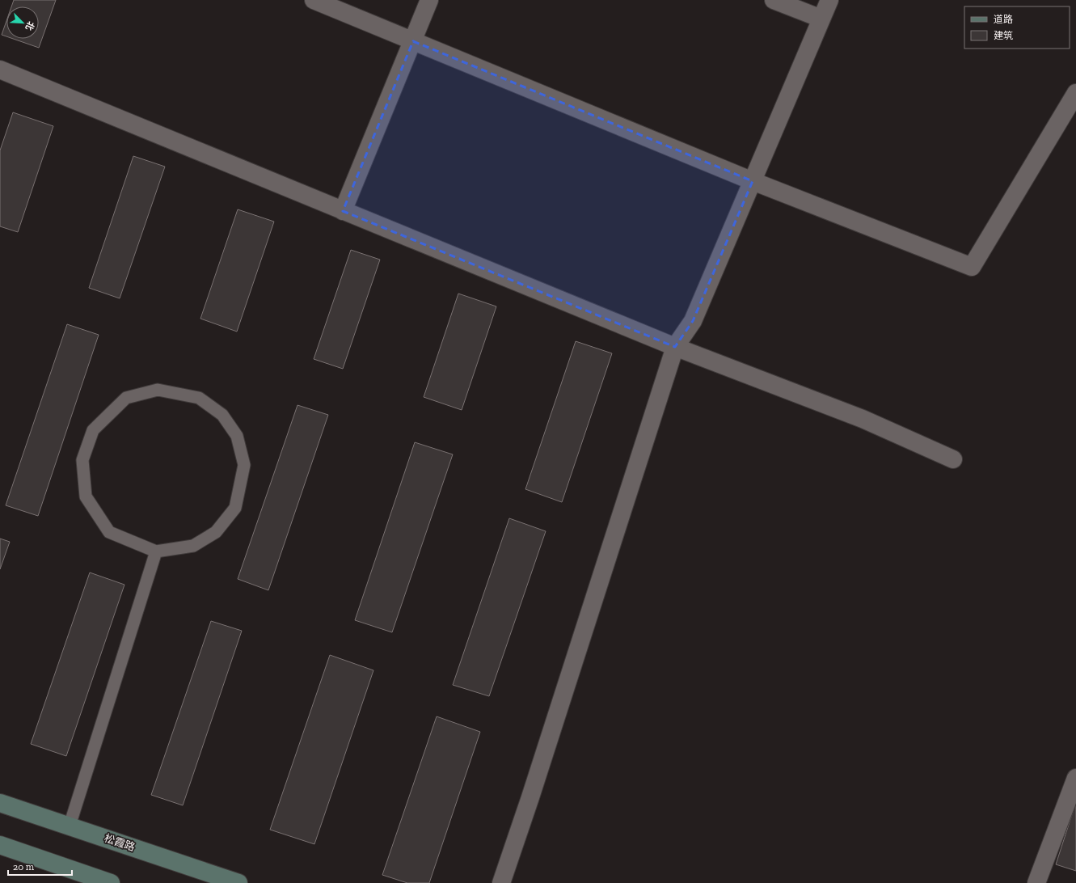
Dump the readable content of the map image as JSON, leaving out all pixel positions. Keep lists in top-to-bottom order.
{
  "streets": {
    "main road": ["松霞路"]
  },
  "legend": ["道路", "建筑"],
  "scale_bar": "20 m",
  "north": "bottom right"
}
